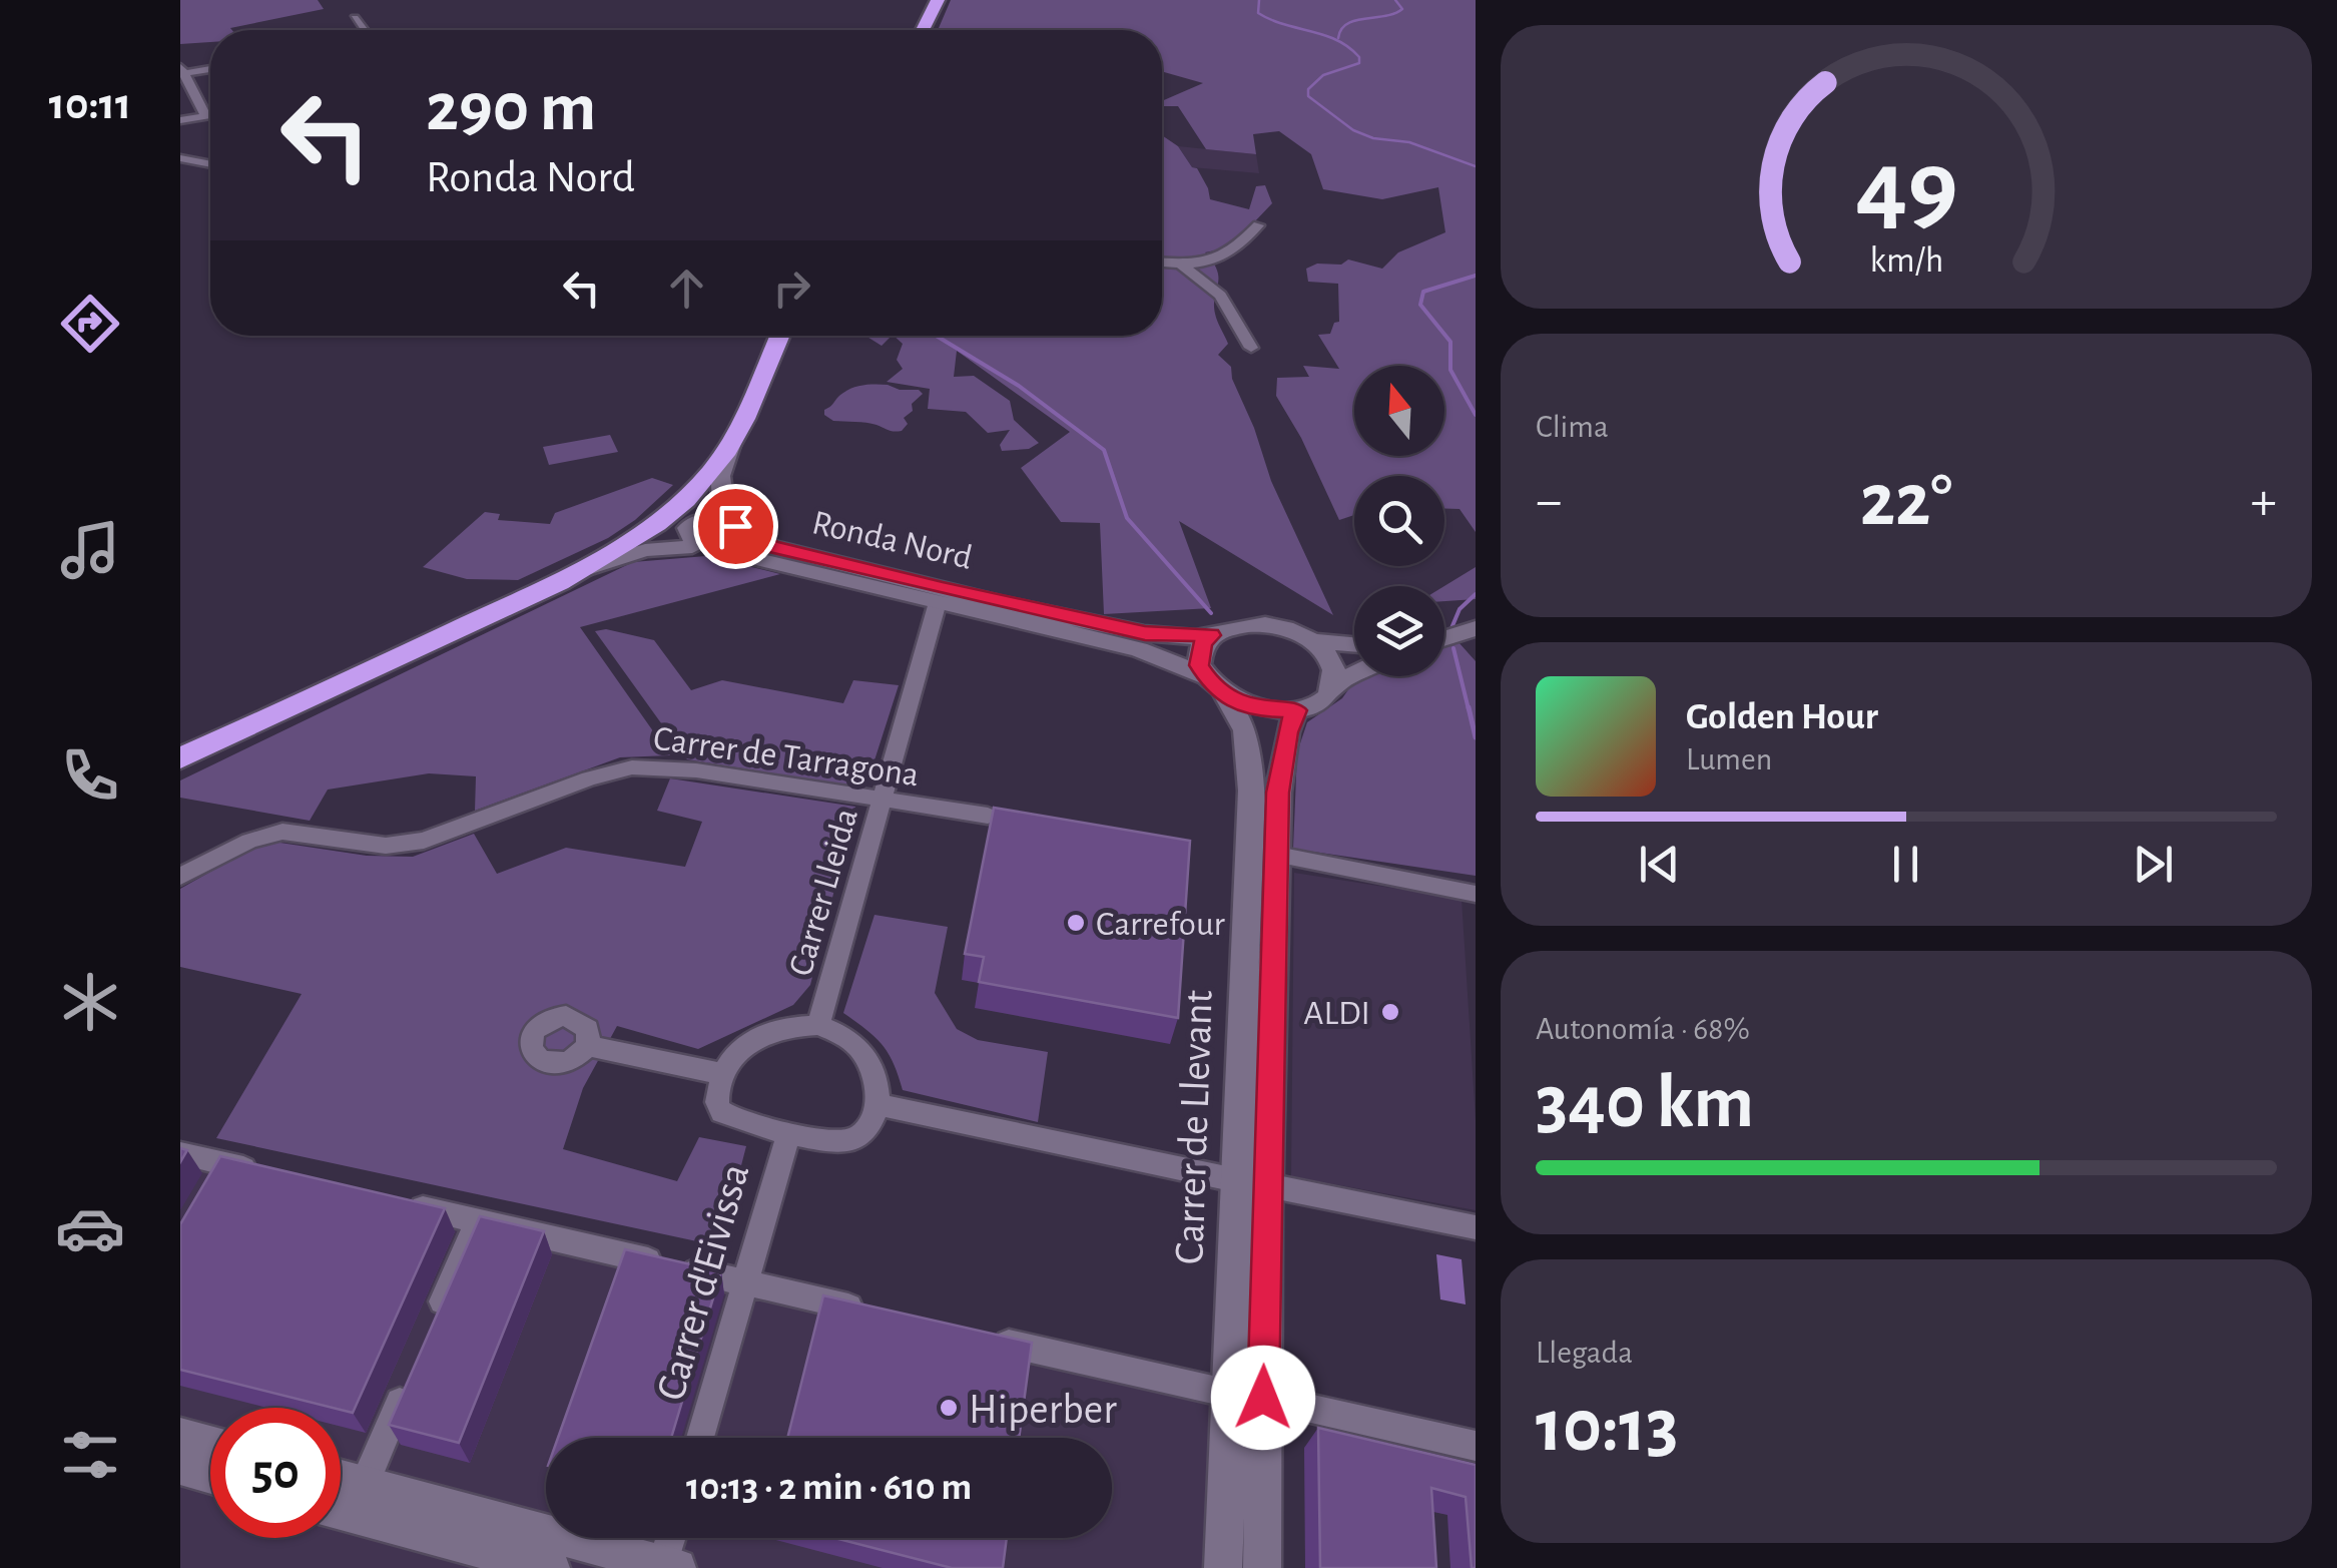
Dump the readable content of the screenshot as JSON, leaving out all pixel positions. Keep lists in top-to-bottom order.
{
  "streets": {
    "main road": ["Ronda Nord", "Carrer de Llevant"],
    "street": ["Carrer de Tarragona", "Carrer Lleida", "Carrer d'Eivissa"]
  },
  "crossings": [
    ["Ronda Nord", "Carrer Lleida"],
    ["Ronda Nord", "Carrer de Llevant"],
    ["Carrer de Tarragona", "Carrer Lleida"],
    ["Carrer Lleida", "Carrer d'Eivissa"]
  ],
  "places": ["Carrefour", "ALDI", "Hiperber"],
  "north": "top",
  "page": {
    "tabs": "10:11",
    "turn": ["290 m", "Ronda Nord"],
    "tile": [
      "Clima",
      ["Autonomía · 68%", "340 km"],
      ["Llegada", "10:13"]
    ],
    "heat": ["−", "22°", "+"],
    "song": ["Golden Hour", "Lumen"],
    "limit": "50",
    "trip": "10:13 · 2 min · 610 m",
    "gauge": ["49", "km/h"]
  }
}
